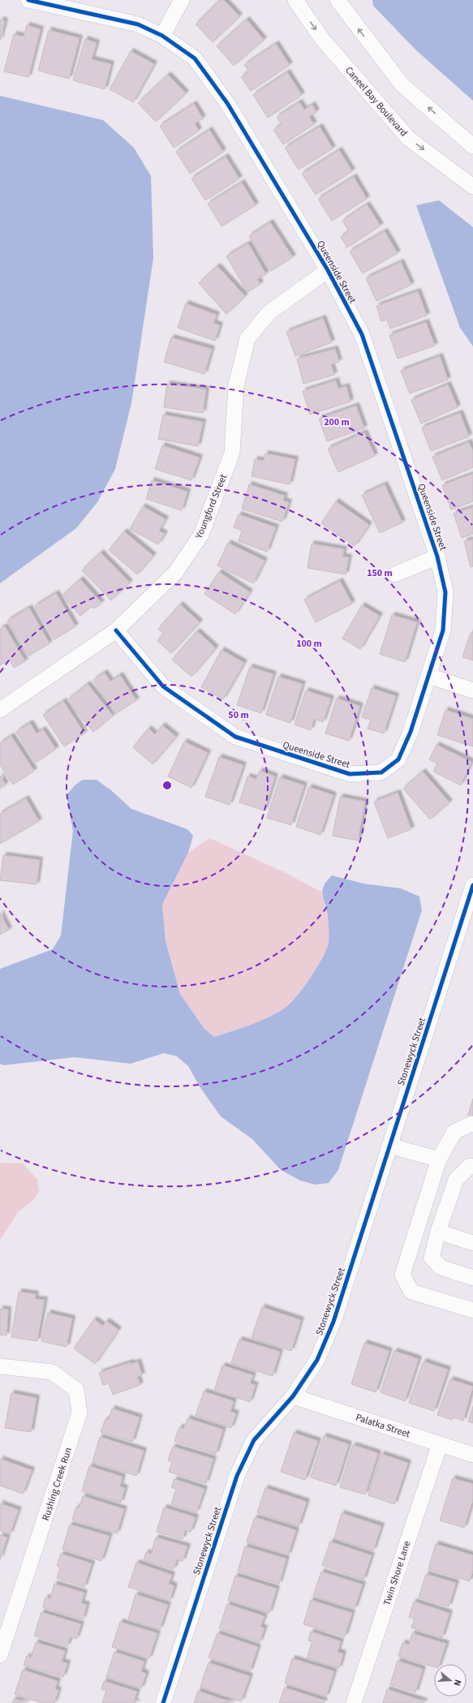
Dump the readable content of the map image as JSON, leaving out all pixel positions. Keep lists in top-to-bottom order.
{
  "streets": {
    "street": [
      "Caneel Bay Boulevard",
      "Queenside Street",
      "Youngford Street",
      "Stonewyck Street",
      "Palatka Street",
      "Rushing Creek Run",
      "Twin Shore Lane"
    ]
  },
  "crossings": [
    ["Queenside Street", "Youngford Street"],
    ["Stonewyck Street", "Palatka Street"],
    ["Palatka Street", "Twin Shore Lane"]
  ],
  "north": "right",
  "rings": [
    "200 m",
    "150 m",
    "100 m",
    "50 m"
  ]
}
